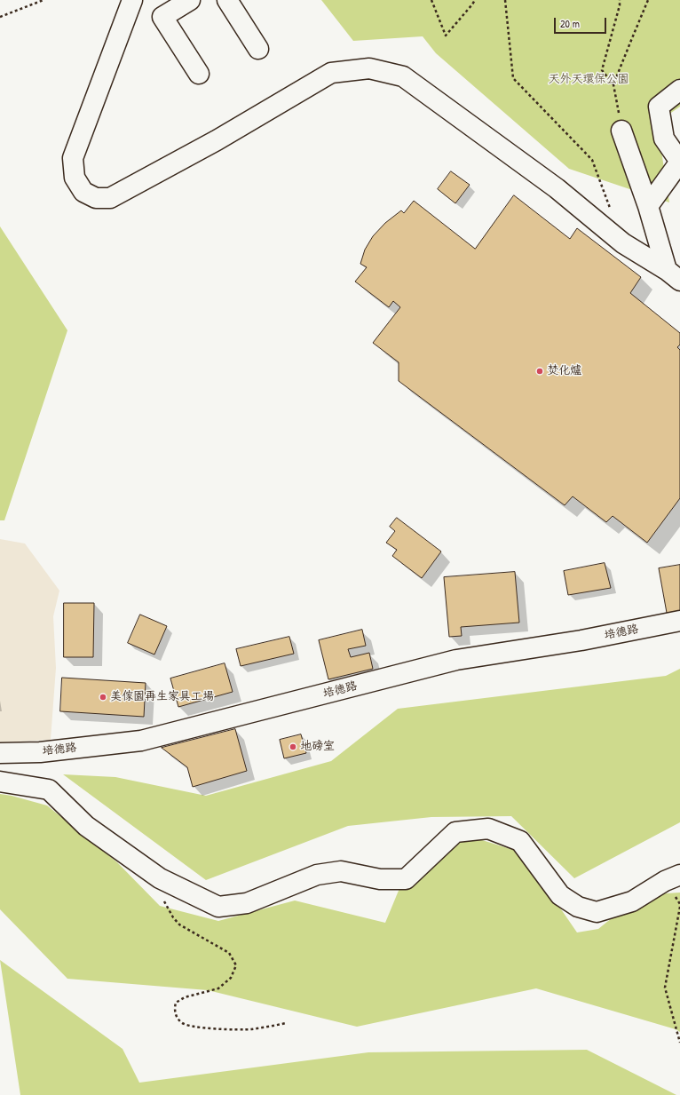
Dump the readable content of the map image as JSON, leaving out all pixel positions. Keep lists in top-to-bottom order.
{
  "streets": {
    "street": ["培德路"]
  },
  "parks": ["天外天環保公園"],
  "places": ["焚化爐", "美傢園再生家具工場", "地磅室"],
  "scale_bar": "20 m"
}
